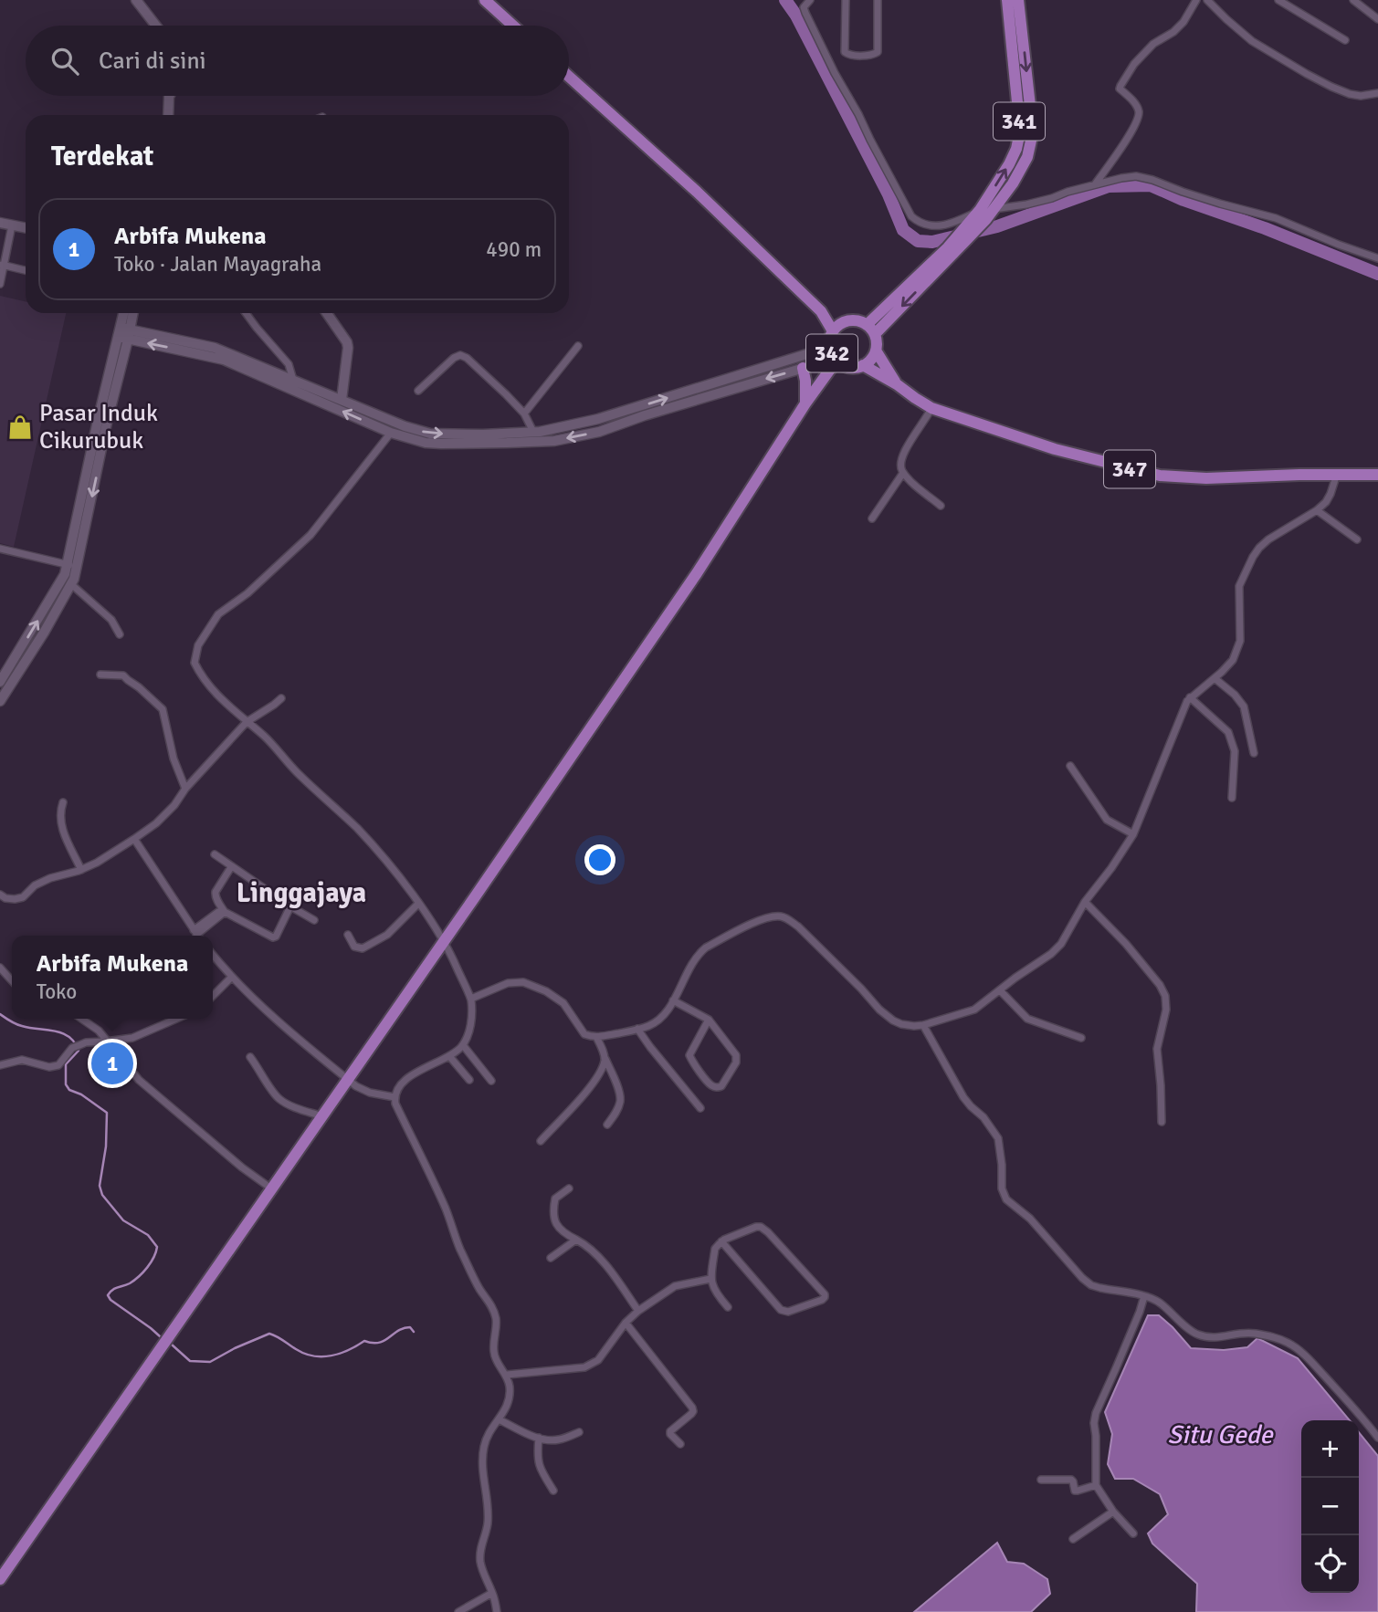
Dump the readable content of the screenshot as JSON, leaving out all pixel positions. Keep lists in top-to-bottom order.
{
  "streets": {
    "main road": ["341", "342", "347"]
  },
  "crossings": [
    ["341", "342"]
  ],
  "districts": ["Linggajaya"],
  "water": ["Situ Gede"],
  "places": {
    "shop": ["Pasar Induk Cikurubuk"]
  },
  "page": {
    "search": "Cari di sini",
    "heading": "Terdekat",
    "list": [
      {
        "mark": "1",
        "name": "Arbifa Mukena",
        "note": "Toko · Jalan Mayagraha",
        "value": "490 m"
      }
    ],
    "popup": ["Arbifa Mukena", "Toko"],
    "pins": "1",
    "map_buttons": ["+", "−"]
  }
}
